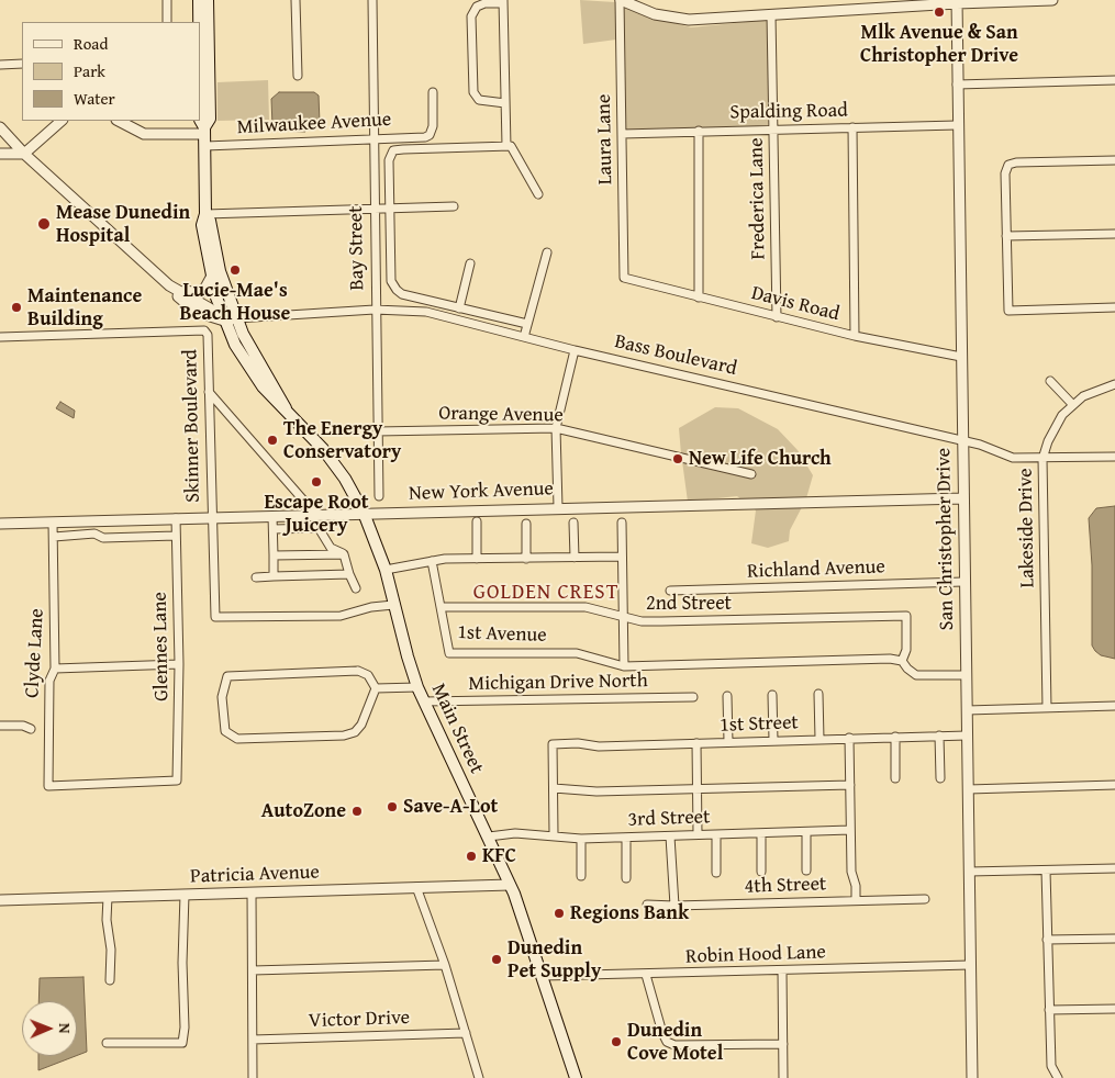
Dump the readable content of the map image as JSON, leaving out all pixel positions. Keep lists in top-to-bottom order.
{
  "streets": {
    "main road": ["Main Street"],
    "street": [
      "Spalding Road",
      "Milwaukee Avenue",
      "Laura Lane",
      "Frederica Lane",
      "Bay Street",
      "Davis Road",
      "Bass Boulevard",
      "Orange Avenue",
      "Skinner Boulevard",
      "New York Avenue",
      "Lakeside Drive",
      "San Christopher Drive",
      "Richland Avenue",
      "2nd Street",
      "1st Avenue",
      "Glennes Lane",
      "Clyde Lane",
      "Michigan Drive North",
      "1st Street",
      "3rd Street",
      "Patricia Avenue",
      "4th Street",
      "Robin Hood Lane",
      "Victor Drive"
    ]
  },
  "crossings": [
    ["Spalding Road", "Laura Lane"],
    ["Spalding Road", "Frederica Lane"],
    ["Spalding Road", "San Christopher Drive"],
    ["Milwaukee Avenue", "Bay Street"],
    ["Laura Lane", "Davis Road"],
    ["Frederica Lane", "Davis Road"],
    ["Bay Street", "Bass Boulevard"],
    ["Bay Street", "Orange Avenue"],
    ["Davis Road", "San Christopher Drive"],
    ["Bass Boulevard", "Lakeside Drive"],
    ["Bass Boulevard", "San Christopher Drive"],
    ["Bass Boulevard", "Main Street"],
    ["Skinner Boulevard", "New York Avenue"],
    ["Skinner Boulevard", "Main Street"],
    ["New York Avenue", "San Christopher Drive"],
    ["New York Avenue", "Glennes Lane"],
    ["New York Avenue", "Clyde Lane"],
    ["New York Avenue", "Main Street"],
    ["San Christopher Drive", "Richland Avenue"],
    ["San Christopher Drive", "1st Street"],
    ["San Christopher Drive", "Robin Hood Lane"],
    ["2nd Street", "1st Avenue"],
    ["Glennes Lane", "Clyde Lane"],
    ["Michigan Drive North", "Main Street"],
    ["Main Street", "3rd Street"],
    ["Main Street", "Patricia Avenue"],
    ["Main Street", "Robin Hood Lane"]
  ],
  "districts": ["GOLDEN CREST"],
  "places": [
    "Mlk Avenue & San Christopher Drive",
    "Mease Dunedin Hospital",
    "Lucie-Mae's Beach House",
    "Maintenance Building",
    "The Energy Conservatory",
    "New Life Church",
    "Escape Root Juicery",
    "Save-A-Lot",
    "AutoZone",
    "KFC",
    "Regions Bank",
    "Dunedin Pet Supply",
    "Dunedin Cove Motel"
  ],
  "legend": ["Road", "Park", "Water"],
  "north": "right"
}
